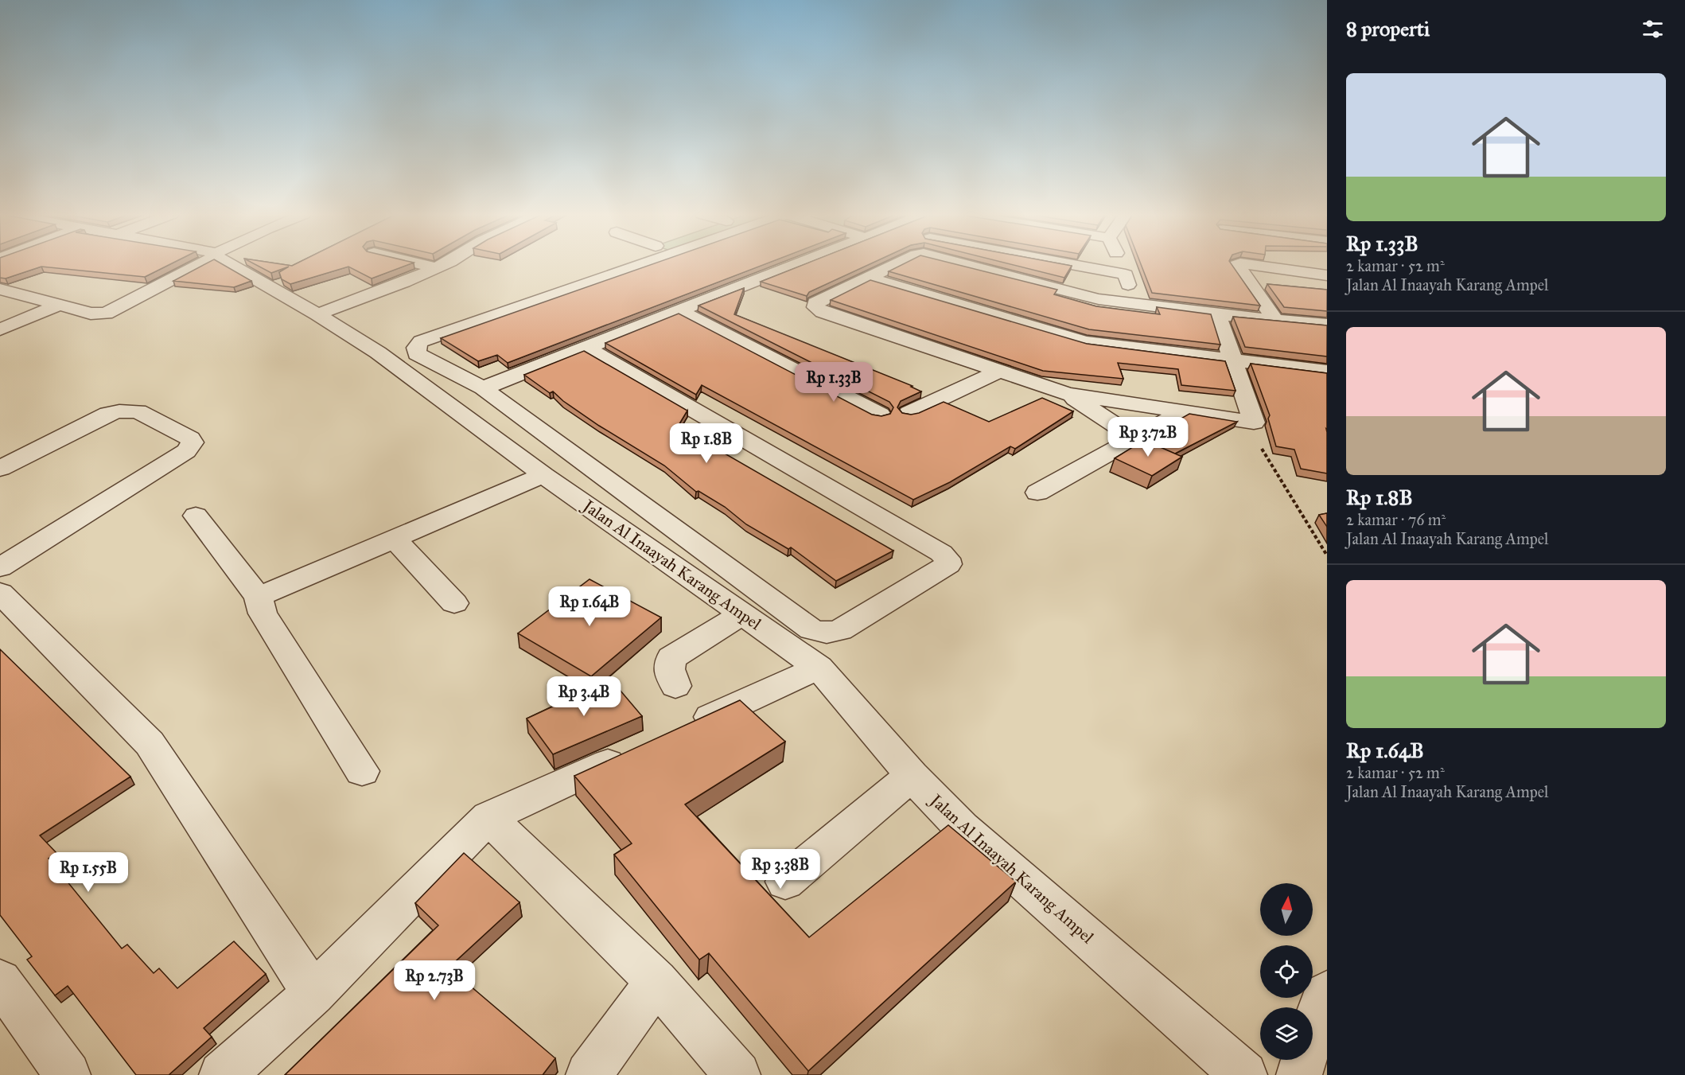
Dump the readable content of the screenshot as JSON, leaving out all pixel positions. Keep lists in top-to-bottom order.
{
  "streets": {
    "street": ["Jalan Al Inaayah Karang Ampel"]
  },
  "north": "top",
  "page": {
    "heading": "8 properti",
    "list": [
      {
        "name": "Rp 1.33B",
        "note": "2 kamar · 52 m² · Jalan Al Inaayah Karang Ampel"
      },
      {
        "name": "Rp 1.8B",
        "note": "2 kamar · 76 m² · Jalan Al Inaayah Karang Ampel"
      },
      {
        "name": "Rp 1.64B",
        "note": "2 kamar · 52 m² · Jalan Al Inaayah Karang Ampel"
      }
    ],
    "price": [
      "Rp 1.33B",
      "Rp 3.72B",
      "Rp 1.8B",
      "Rp 1.64B",
      "Rp 3.4B",
      "Rp 3.38B",
      "Rp 1.55B",
      "Rp 2.73B"
    ]
  }
}
